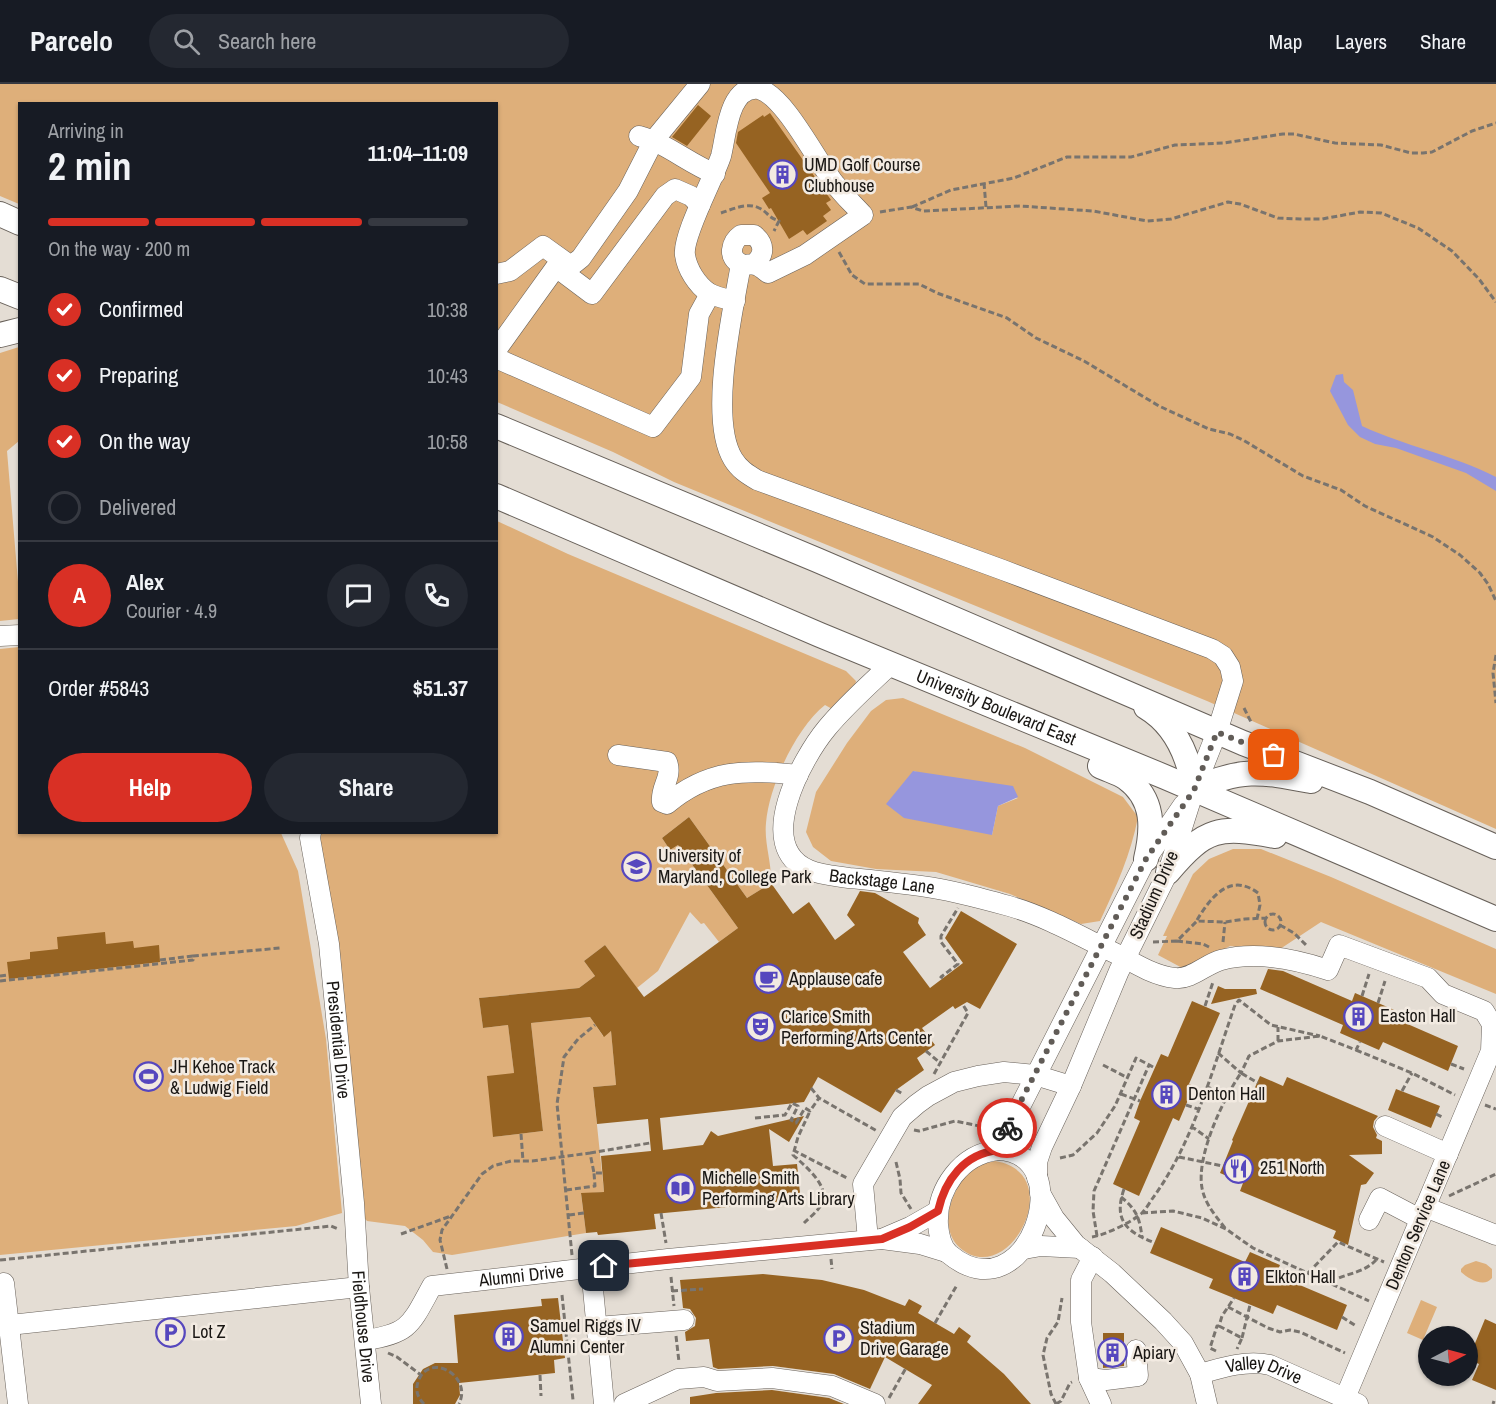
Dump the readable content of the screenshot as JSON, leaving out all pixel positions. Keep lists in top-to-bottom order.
{
  "streets": {
    "main road": ["University Boulevard East"],
    "street": [
      "Backstage Lane",
      "Stadium Drive",
      "Presidential Drive",
      "Denton Service Lane",
      "Alumni Drive",
      "Fieldhouse Drive",
      "Valley Drive"
    ]
  },
  "crossings": [
    ["University Boulevard East", "Backstage Lane"],
    ["University Boulevard East", "Stadium Drive"],
    ["Backstage Lane", "Stadium Drive"],
    ["Backstage Lane", "Denton Service Lane"],
    ["Presidential Drive", "Fieldhouse Drive"],
    ["Denton Service Lane", "Valley Drive"],
    ["Alumni Drive", "Fieldhouse Drive"]
  ],
  "places": {
    "building": [
      "UMD Golf Course Clubhouse",
      "Easton Hall",
      "Denton Hall",
      "Elkton Hall",
      "Samuel Riggs IV Alumni Center",
      "Apiary"
    ],
    "school or university": ["University of Maryland, College Park"],
    "cafe": ["Applause cafe"],
    "theatre": ["Clarice Smith Performing Arts Center"],
    "sports": ["JH Kehoe Track & Ludwig Field"],
    "restaurant": ["251 North"],
    "library": ["Michelle Smith Performing Arts Library"],
    "parking": ["Lot Z", "Stadium Drive Garage"]
  },
  "north": "right",
  "page": {
    "header": "Parcelo",
    "search": "Search here",
    "nav": ["Map", "Layers", "Share"],
    "heading": ["2 min", "Arriving in", "11:04–11:09"],
    "panel": [
      "Alex",
      "Courier · 4.9",
      "Order #5843",
      "$51.37"
    ],
    "bar": "On the way · 200 m",
    "list": [
      ["Confirmed", "10:38"],
      ["Preparing", "10:43"],
      ["On the way", "10:58"],
      "Delivered"
    ],
    "round": "A",
    "buttons": ["Help", "Share"]
  }
}
